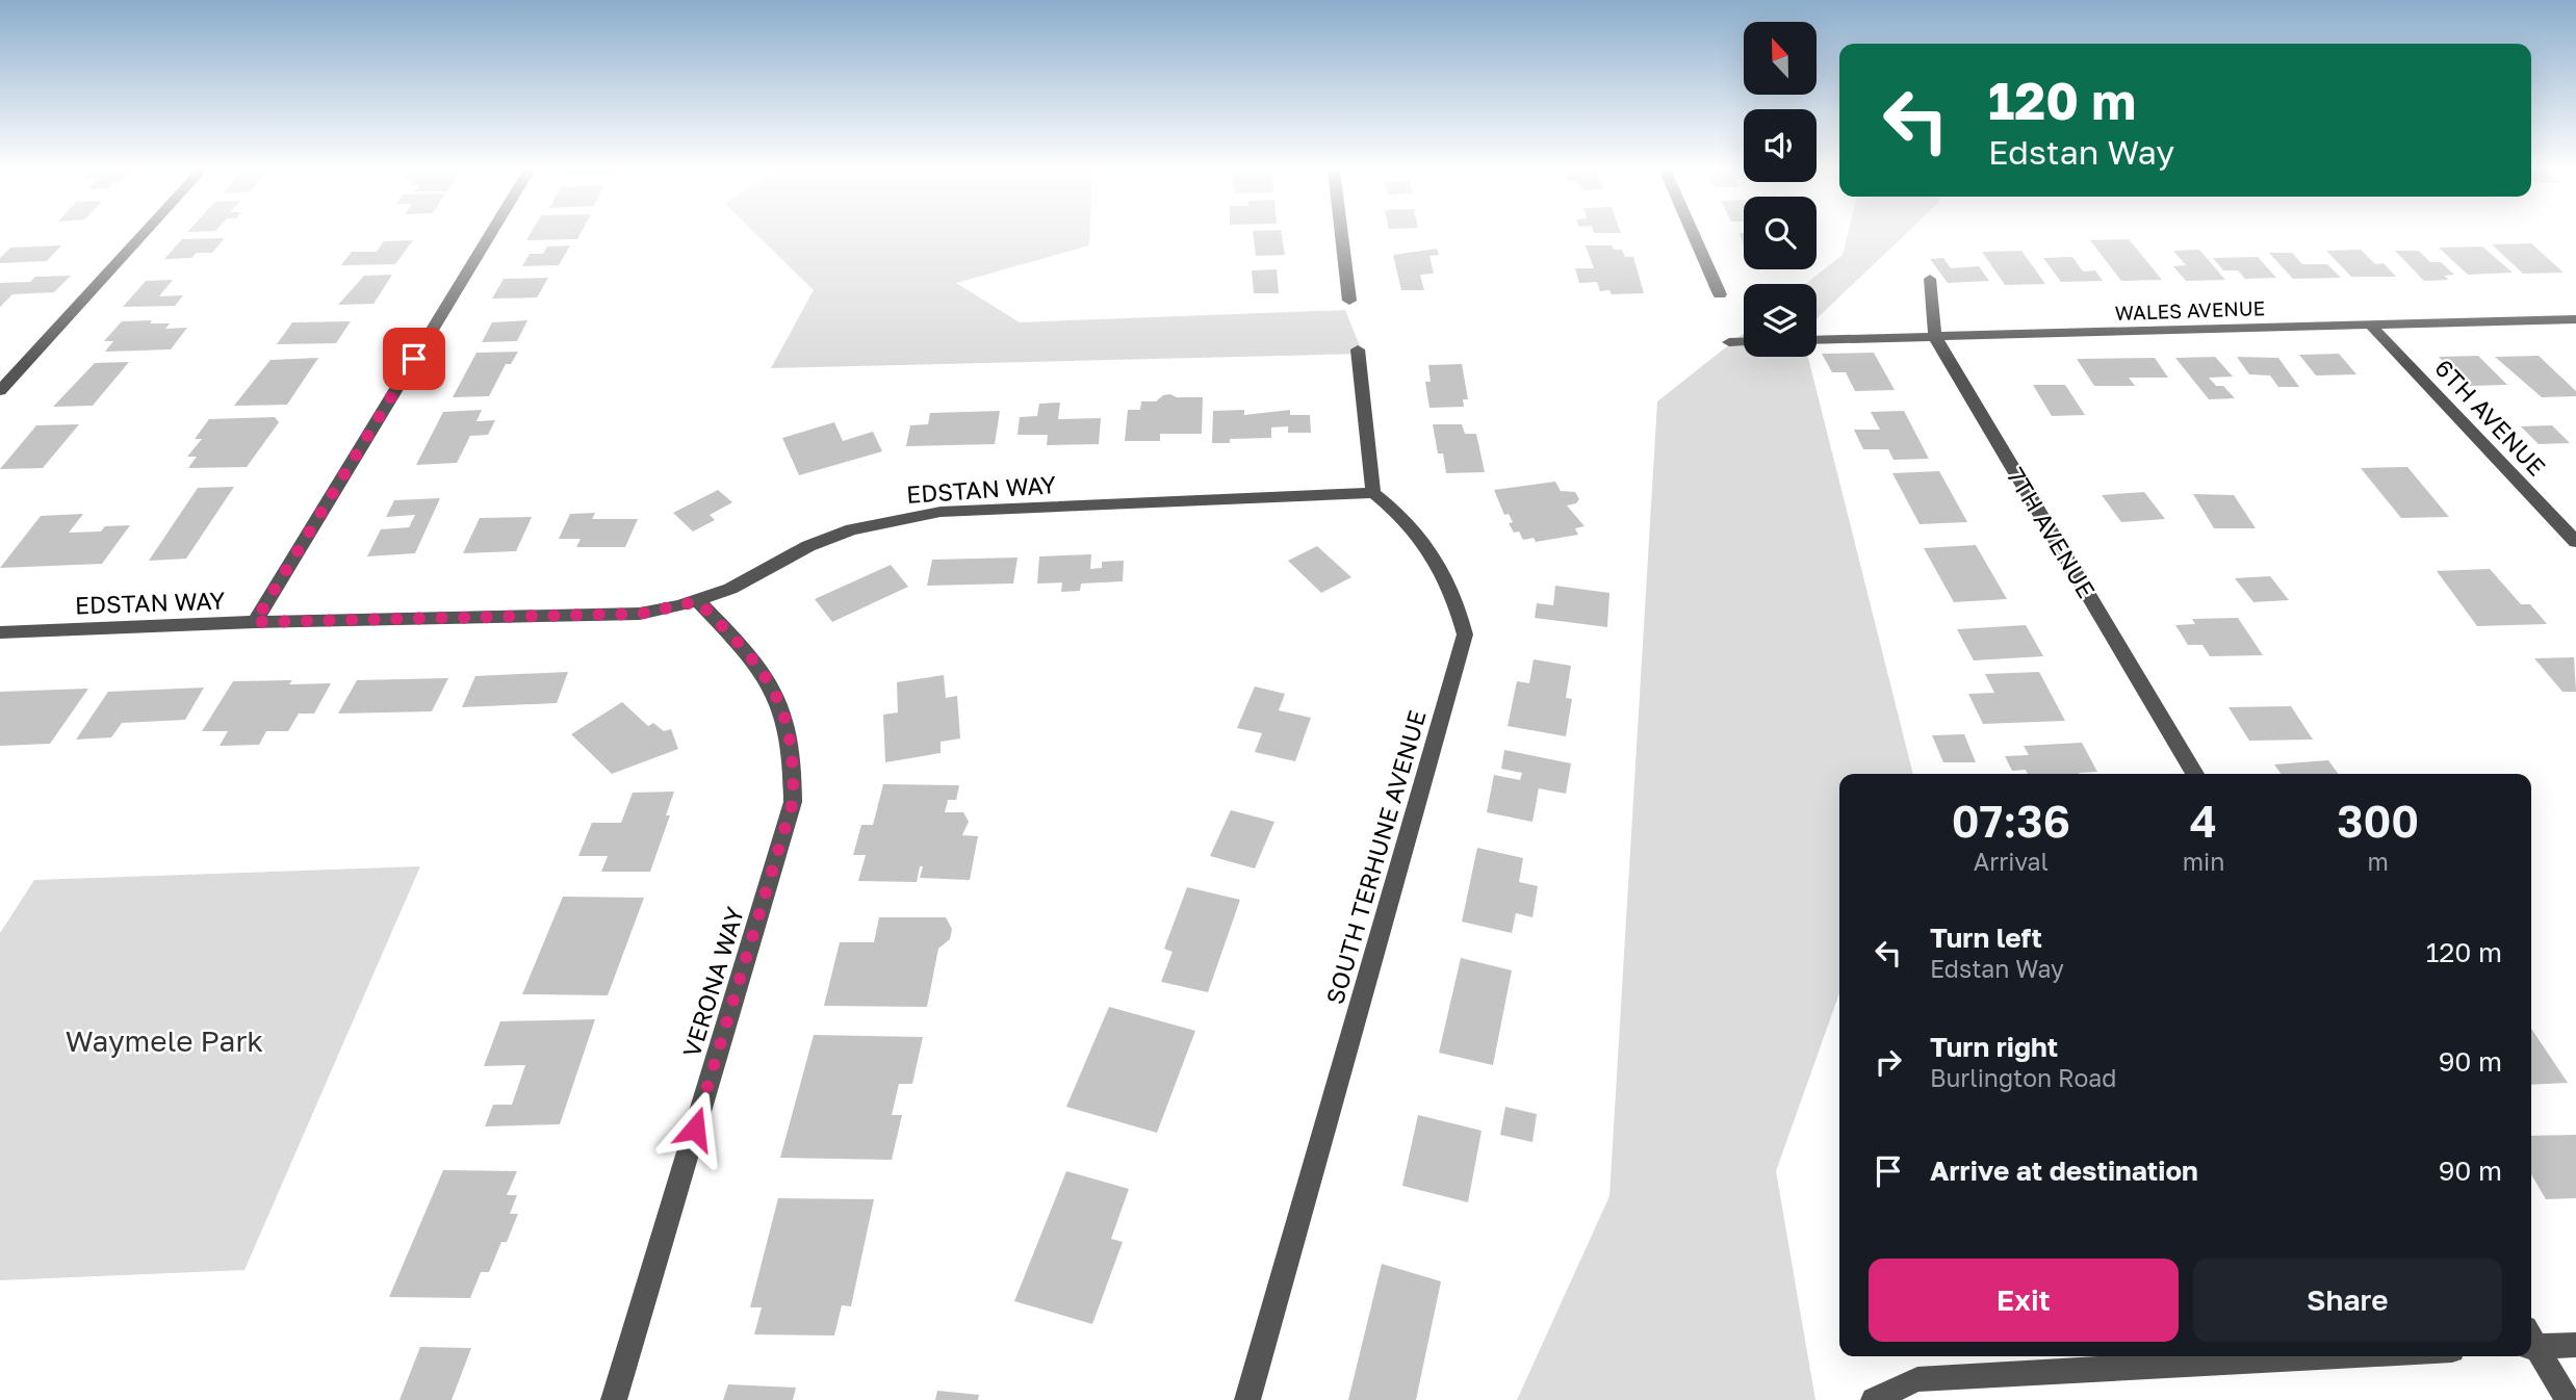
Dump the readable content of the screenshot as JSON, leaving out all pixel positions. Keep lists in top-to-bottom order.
{
  "streets": {
    "street": [
      "WALES AVENUE",
      "6TH AVENUE",
      "EDSTAN WAY",
      "7TH AVENUE",
      "SOUTH TERHUNE AVENUE",
      "VERONA WAY"
    ]
  },
  "crossings": [
    ["WALES AVENUE", "6TH AVENUE"],
    ["WALES AVENUE", "7TH AVENUE"],
    ["EDSTAN WAY", "SOUTH TERHUNE AVENUE"],
    ["EDSTAN WAY", "VERONA WAY"]
  ],
  "parks": ["Waymele Park"],
  "north": "top",
  "page": {
    "turn": ["120 m", "Edstan Way"],
    "eta": [
      "07:36",
      "Arrival",
      "4",
      "min",
      "300",
      "m"
    ],
    "list": [
      {
        "name": "Turn left",
        "note": "Edstan Way",
        "value": "120 m"
      },
      {
        "name": "Turn right",
        "note": "Burlington Road",
        "value": "90 m"
      },
      {
        "name": "Arrive at destination",
        "value": "90 m"
      }
    ],
    "buttons": ["Exit", "Share"]
  }
}
